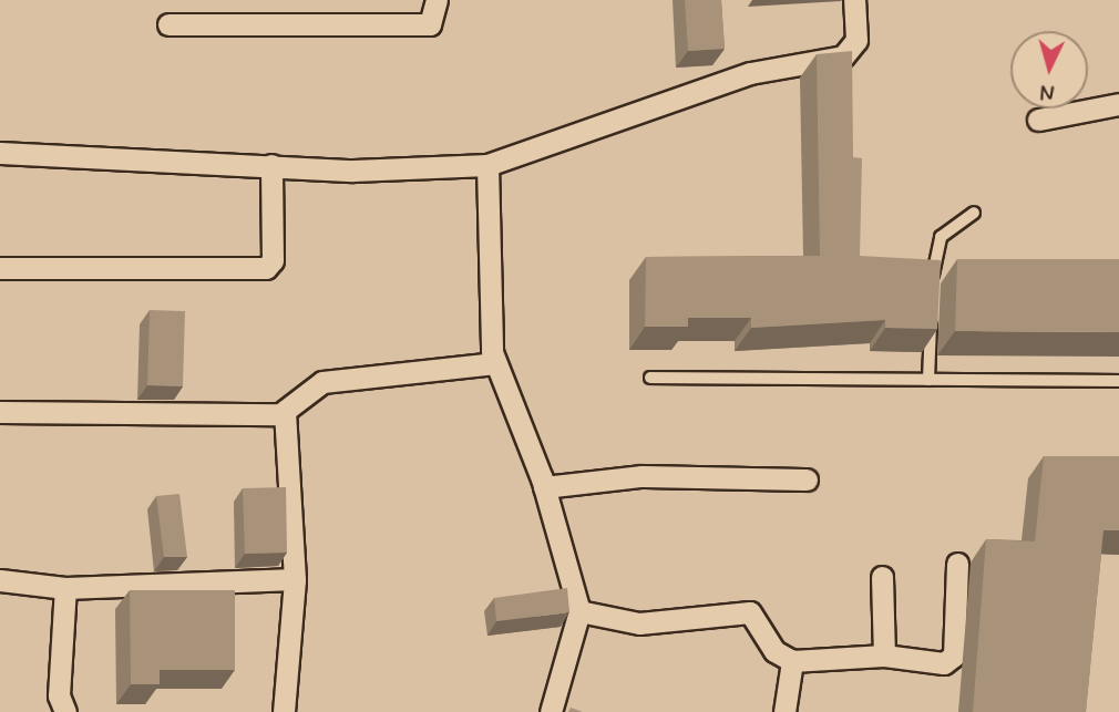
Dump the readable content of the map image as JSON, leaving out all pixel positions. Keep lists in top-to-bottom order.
{
  "north": "bottom"
}
